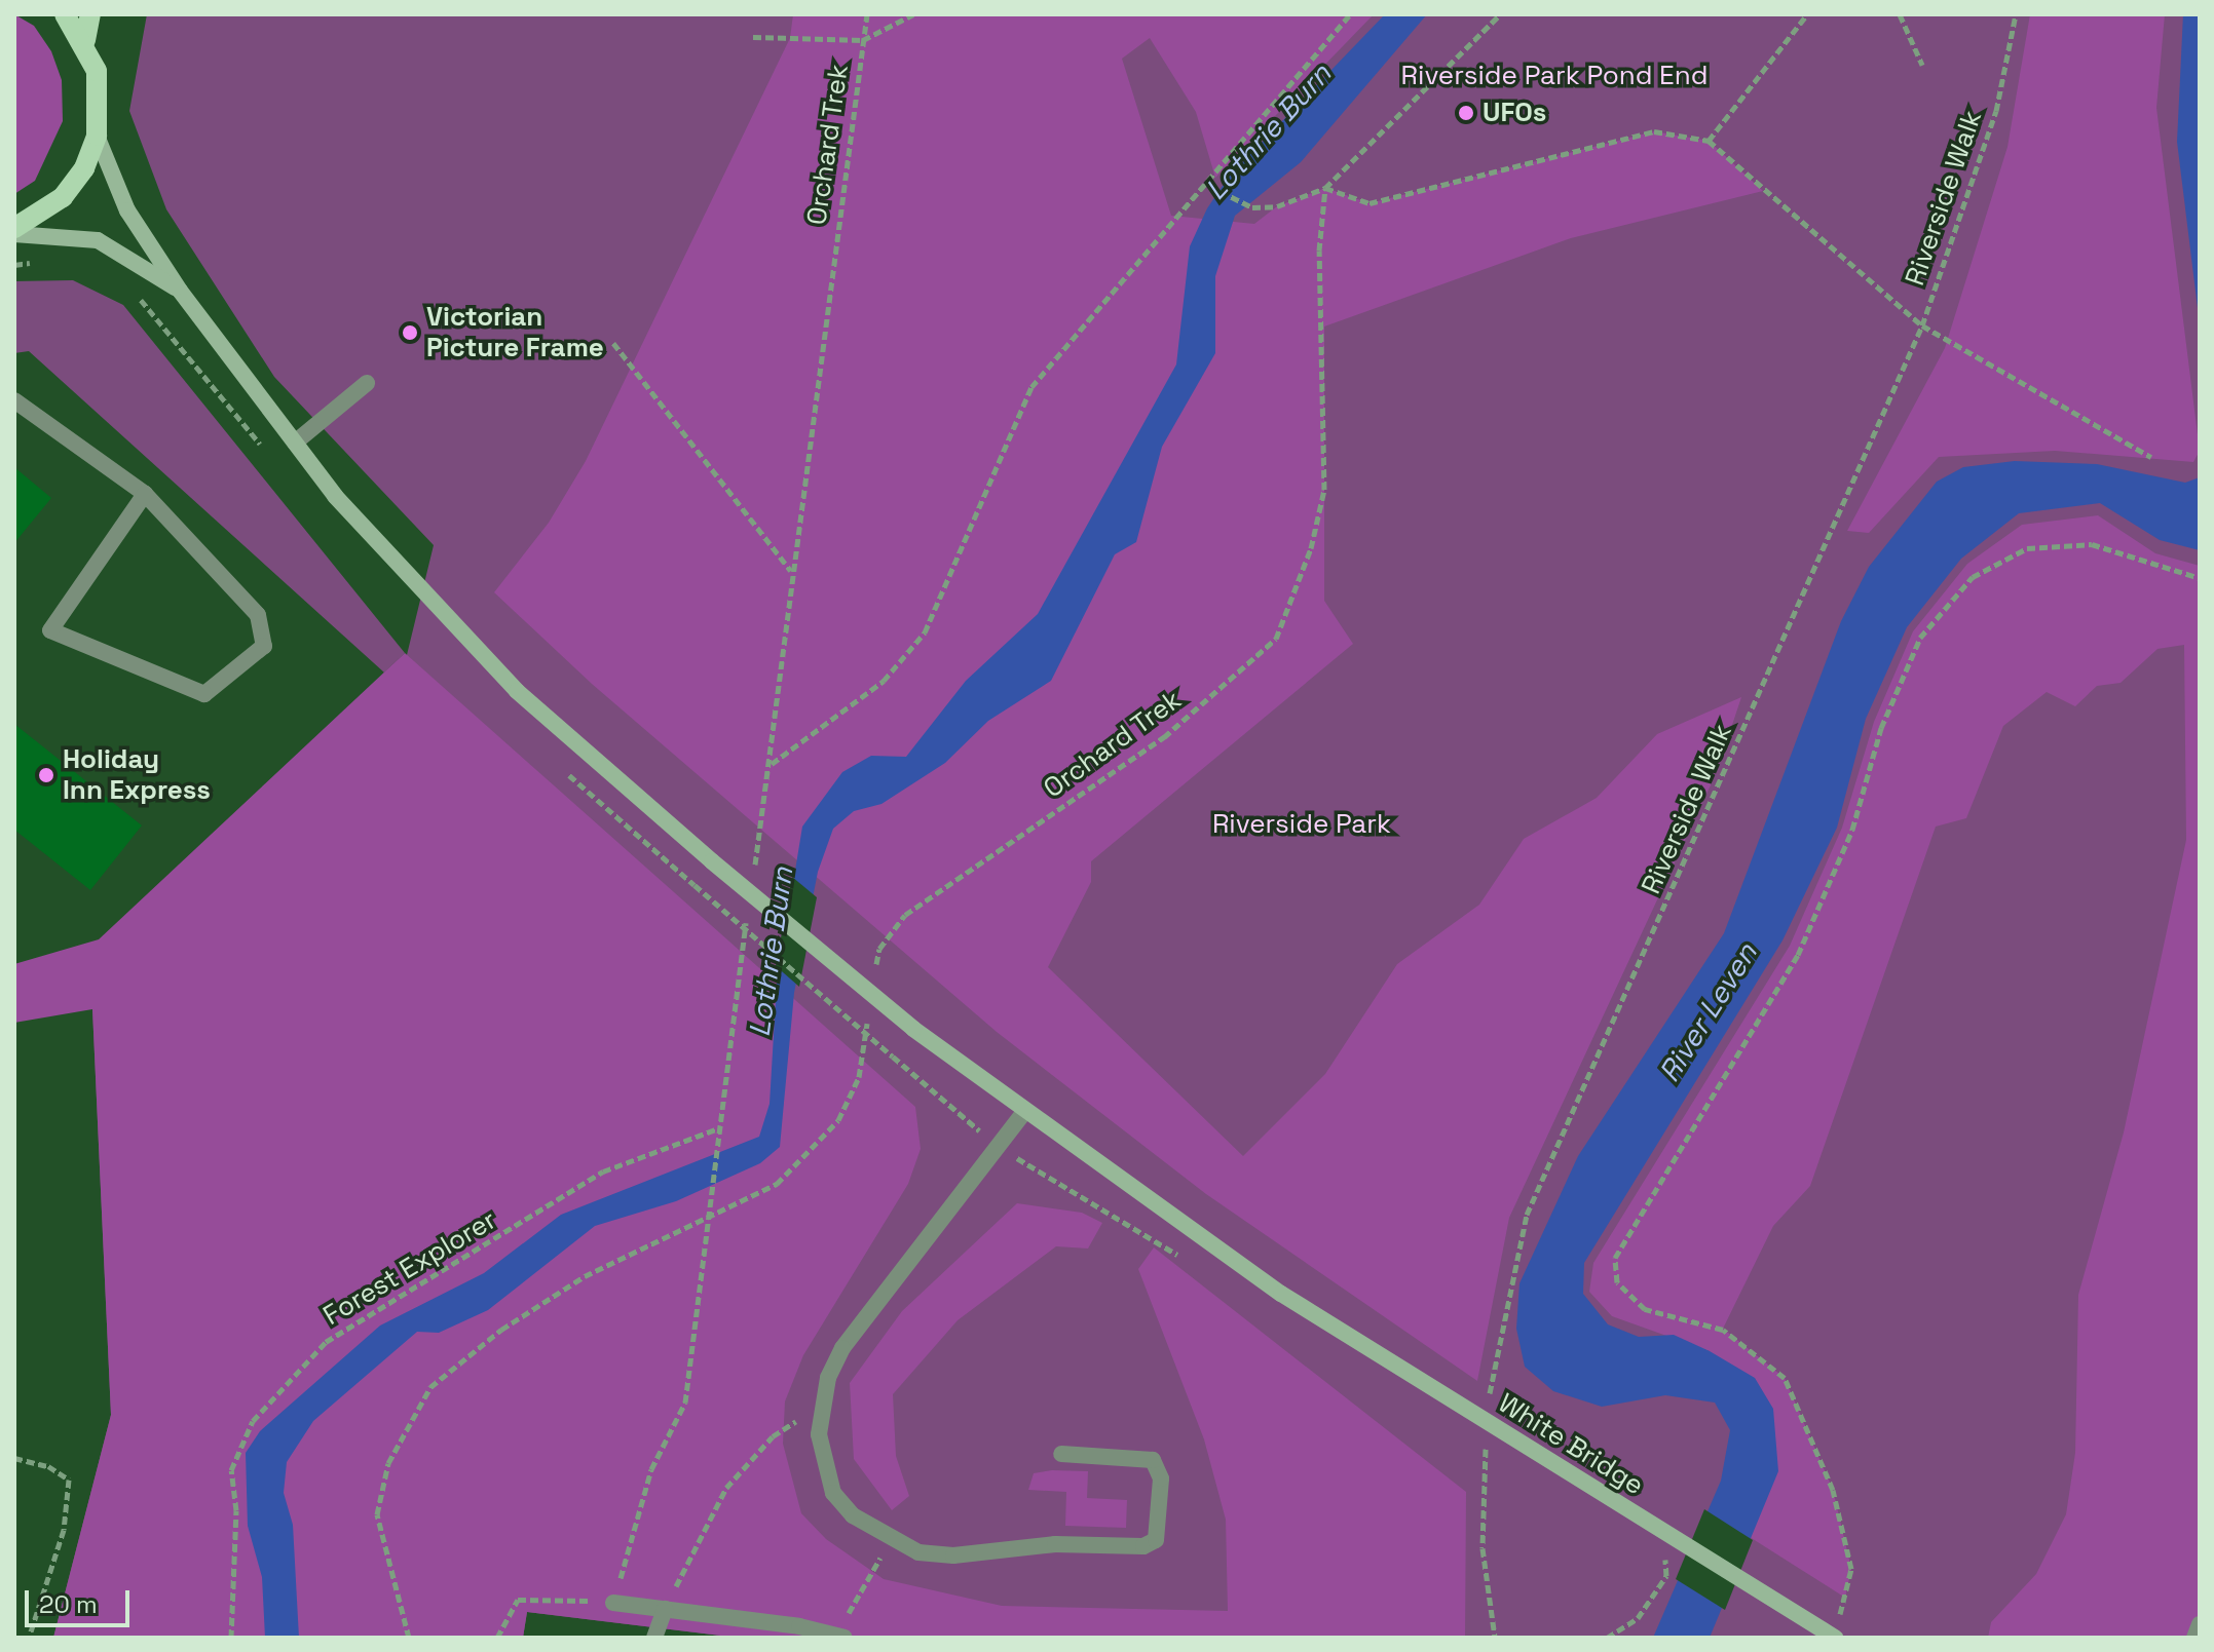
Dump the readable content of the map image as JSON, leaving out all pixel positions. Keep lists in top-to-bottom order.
{
  "streets": {
    "main road": ["White Bridge"],
    "path": ["Orchard Trek", "Riverside Walk", "Forest Explorer"]
  },
  "water": ["Lothrie Burn", "River Leven"],
  "parks": ["Riverside Park Pond End", "Riverside Park"],
  "places": ["UFOs", "Victorian Picture Frame", "Holiday Inn Express"],
  "scale_bar": "20 m"
}
